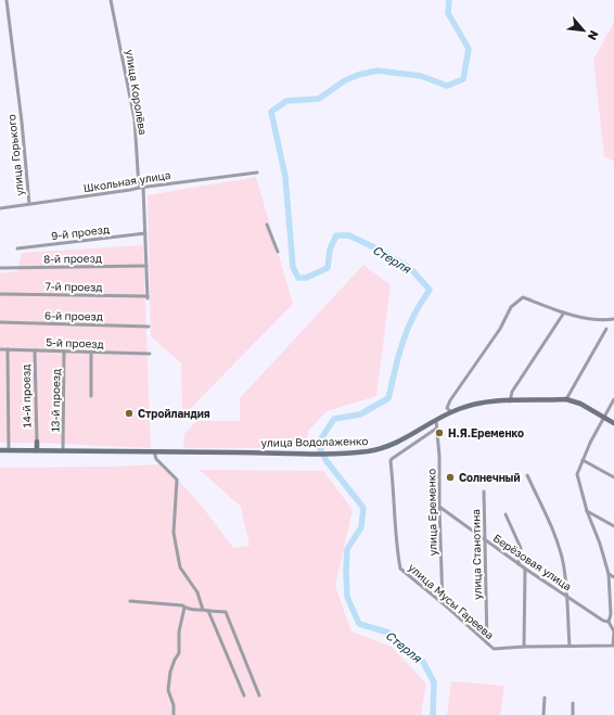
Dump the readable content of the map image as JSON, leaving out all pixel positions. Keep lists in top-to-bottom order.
{
  "streets": {
    "main road": ["улица Водолаженко"],
    "street": [
      "улица Королёва",
      "улица Горького",
      "Школьная улица",
      "9-й проезд",
      "8-й проезд",
      "7-й проезд",
      "6-й проезд",
      "5-й проезд",
      "14-й проезд",
      "13-й проезд",
      "улица Еременко",
      "улица Станотина",
      "Берёзовая улица",
      "улица Мусы Гареева"
    ]
  },
  "crossings": [
    ["улица Королёва", "Школьная улица"],
    ["улица Королёва", "9-й проезд"],
    ["улица Королёва", "8-й проезд"],
    ["улица Королёва", "7-й проезд"],
    ["улица Горького", "Школьная улица"],
    ["5-й проезд", "14-й проезд"],
    ["5-й проезд", "13-й проезд"],
    ["13-й проезд", "улица Водолаженко"],
    ["улица Водолаженко", "улица Еременко"],
    ["улица Еременко", "Берёзовая улица"],
    ["улица Еременко", "улица Мусы Гареева"],
    ["улица Станотина", "Берёзовая улица"],
    ["улица Станотина", "улица Мусы Гареева"]
  ],
  "water": ["Стерля"],
  "places": ["Стройландия", "Н.Я.Еременко", "Солнечный"],
  "north": "bottom right"
}
